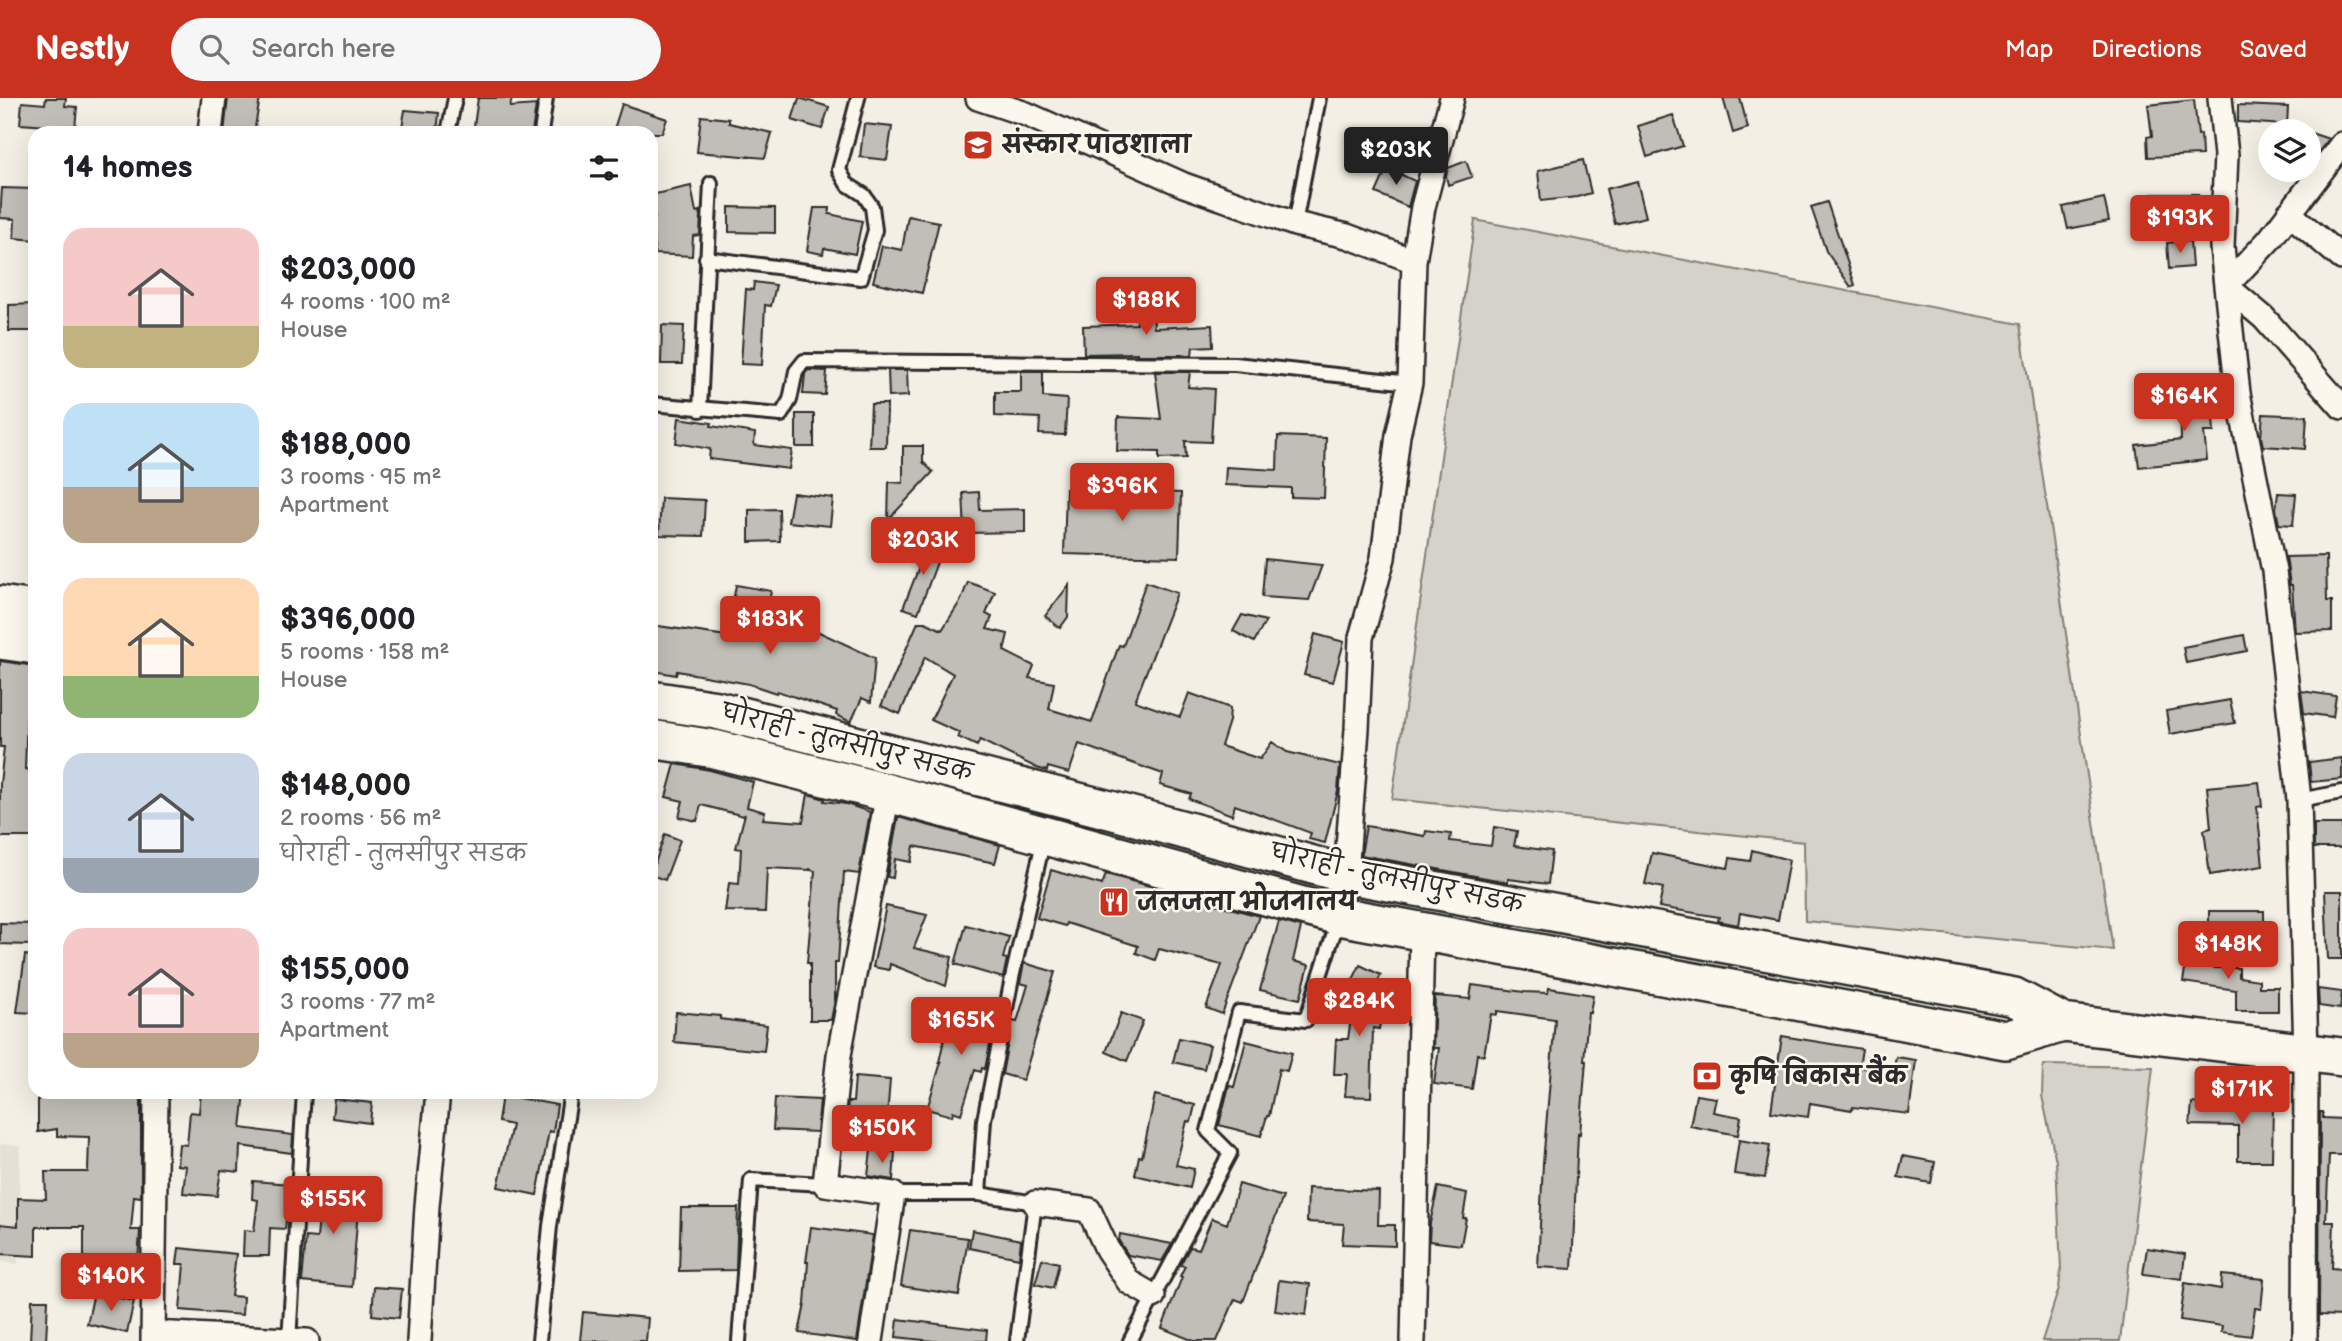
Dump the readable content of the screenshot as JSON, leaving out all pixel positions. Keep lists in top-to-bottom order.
{
  "streets": {
    "main road": ["घोराही - तुलसीपुर सडक"]
  },
  "places": {
    "school or university": ["संस्कार पाठशाला"],
    "restaurant": ["जलजला भोजनालय"],
    "bank": ["कृषि बिकास बैंक"]
  },
  "page": {
    "header": "Nestly",
    "search": "Search here",
    "nav": ["Map", "Directions", "Saved"],
    "heading": "14 homes",
    "price": [
      "$203K",
      "$193K",
      "$188K",
      "$164K",
      "$396K",
      "$203K",
      "$183K",
      "$148K",
      "$284K",
      "$165K",
      "$171K",
      "$150K",
      "$155K",
      "$140K"
    ],
    "list": [
      {
        "name": "$203,000",
        "note": "4 rooms · 100 m² · House"
      },
      {
        "name": "$188,000",
        "note": "3 rooms · 95 m² · Apartment"
      },
      {
        "name": "$396,000",
        "note": "5 rooms · 158 m² · House"
      },
      {
        "name": "$148,000",
        "note": "2 rooms · 56 m² · घोराही - तुलसीपुर सडक"
      },
      {
        "name": "$155,000",
        "note": "3 rooms · 77 m² · Apartment"
      }
    ]
  }
}
